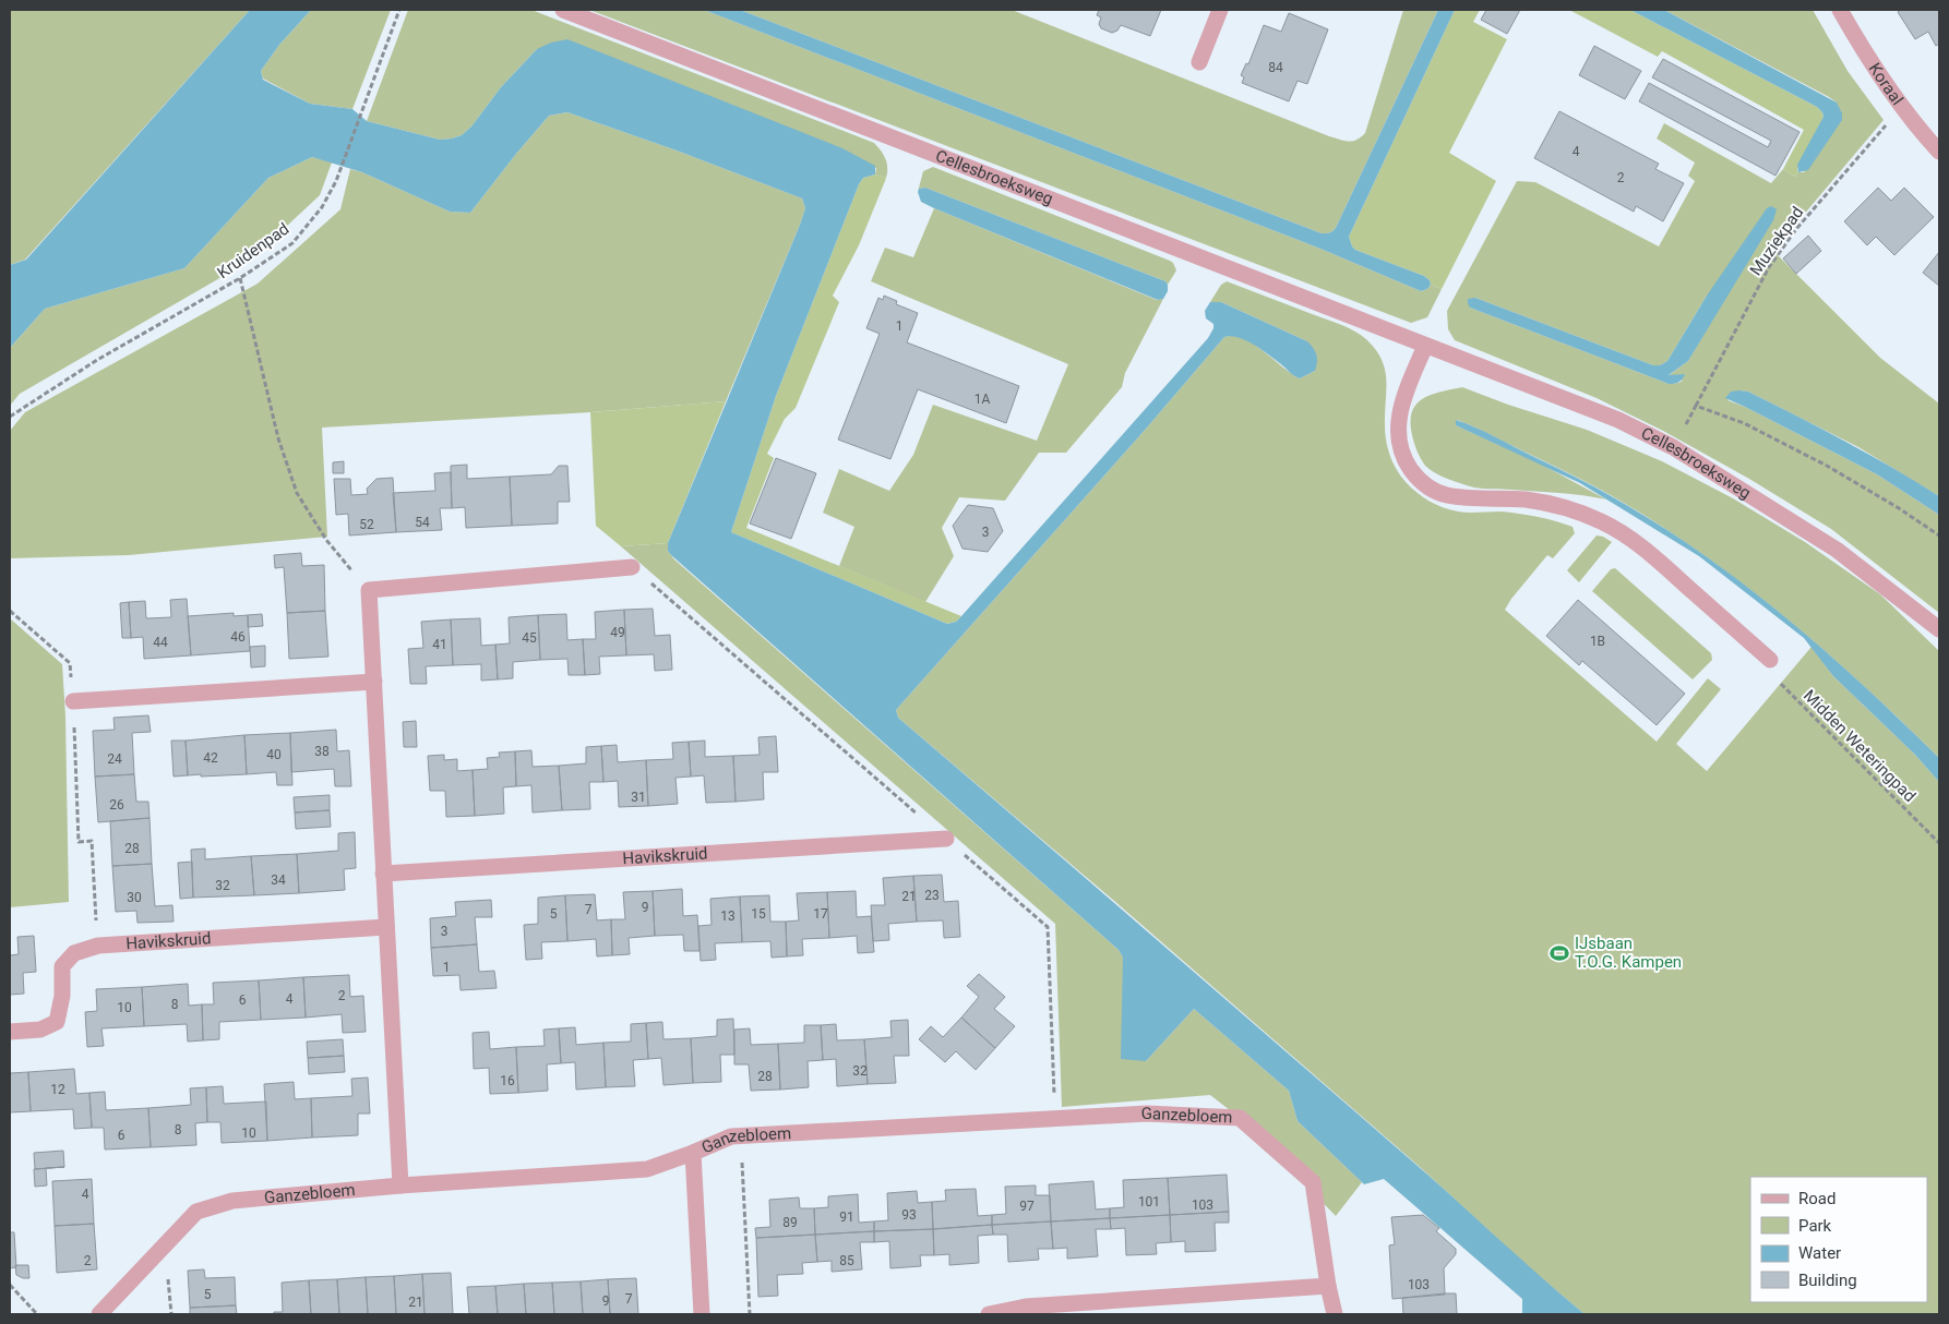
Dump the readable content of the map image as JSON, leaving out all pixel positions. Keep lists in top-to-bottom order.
{
  "streets": {
    "street": [
      "Koraal",
      "Cellesbroeksweg",
      "Havikskruid",
      "Ganzebloem"
    ],
    "path": ["Muziekpad", "Kruidenpad", "Midden Weteringpad"]
  },
  "crossings": [
    ["Koraal", "Muziekpad"],
    ["Cellesbroeksweg", "Muziekpad"]
  ],
  "places": {
    "sports": ["IJsbaan T.O.G. Kampen"]
  },
  "house_numbers": [
    "84",
    "4",
    "2",
    "1",
    "1A",
    "54",
    "52",
    "3",
    "49",
    "46",
    "45",
    "1B",
    "44",
    "41",
    "38",
    "40",
    "42",
    "24",
    "31",
    "26",
    "28",
    "34",
    "32",
    "23",
    "21",
    "30",
    "9",
    "7",
    "5",
    "15",
    "17",
    "13",
    "3",
    "1",
    "2",
    "4",
    "6",
    "8",
    "10",
    "32",
    "28",
    "16",
    "12",
    "8",
    "10",
    "6",
    "4",
    "101",
    "103",
    "97",
    "93",
    "91",
    "89",
    "2",
    "85",
    "103",
    "5",
    "7",
    "9",
    "21"
  ],
  "legend": [
    "Road",
    "Park",
    "Water",
    "Building"
  ]
}
